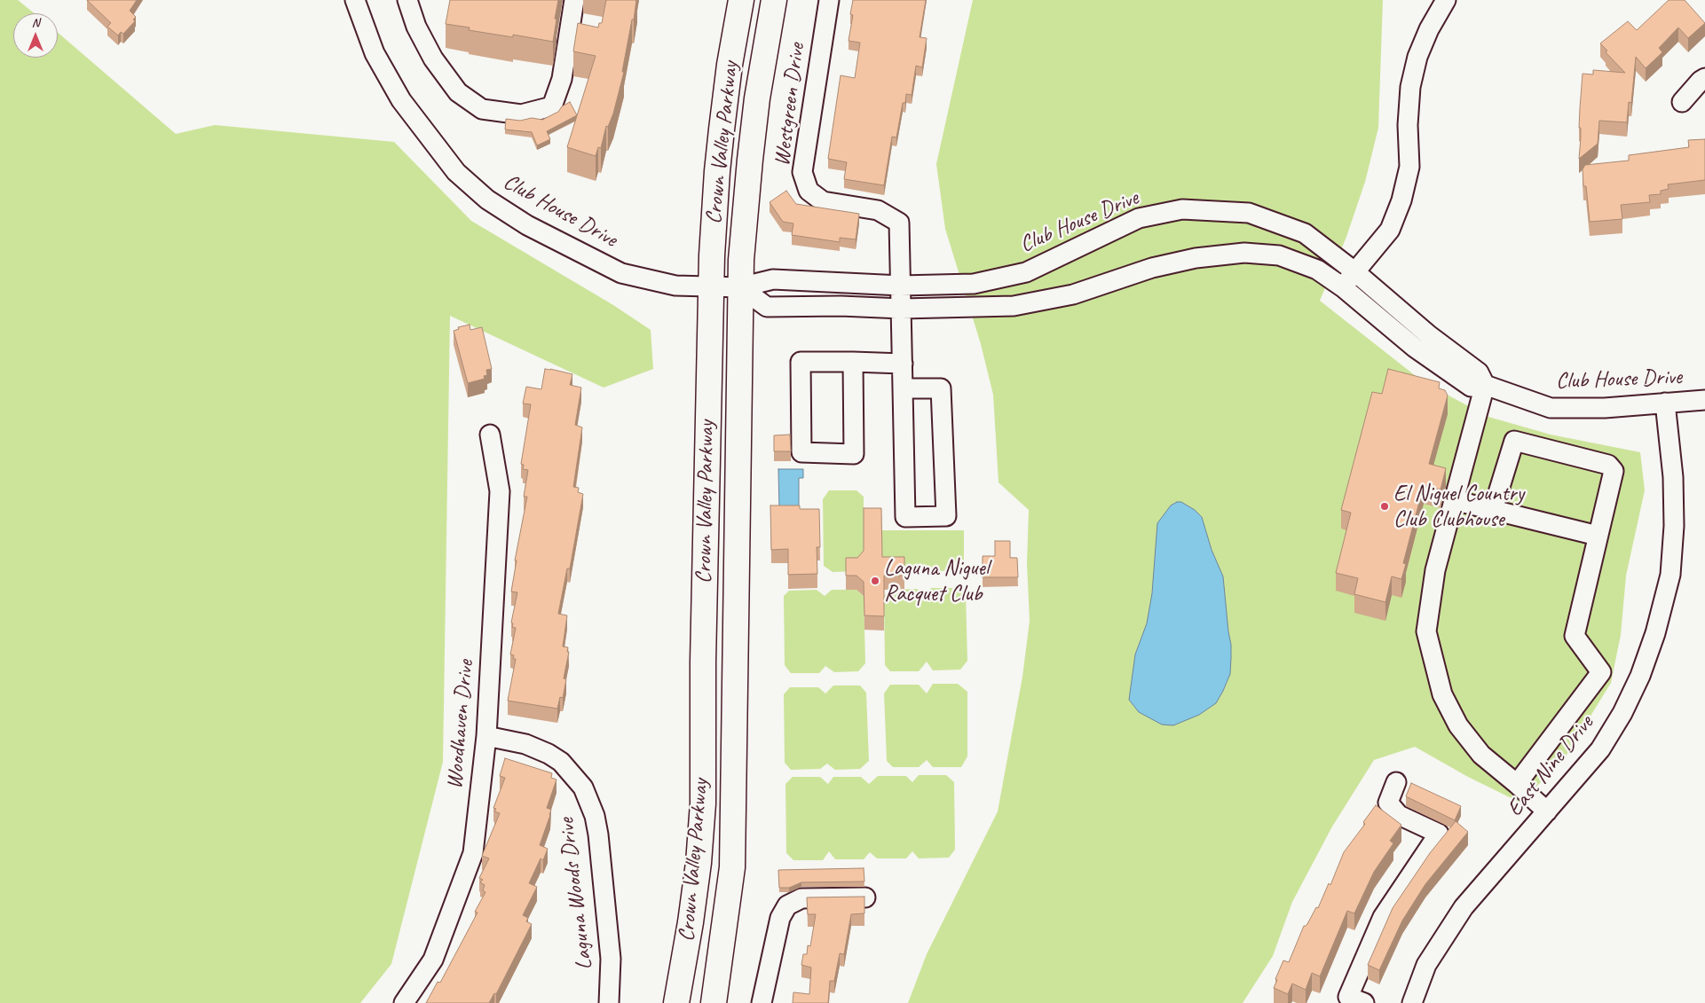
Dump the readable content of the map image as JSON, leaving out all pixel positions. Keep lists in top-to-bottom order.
{
  "streets": {
    "main road": ["Crown Valley Parkway"],
    "street": [
      "Westgreen Drive",
      "Club House Drive",
      "Woodhaven Drive",
      "East Nine Drive",
      "Laguna Woods Drive"
    ]
  },
  "crossings": [
    ["Westgreen Drive", "Club House Drive"],
    ["Crown Valley Parkway", "Club House Drive"],
    ["Club House Drive", "East Nine Drive"],
    ["Woodhaven Drive", "Laguna Woods Drive"]
  ],
  "places": ["El Niguel Country Club Clubhouse", "Laguna Niguel Racquet Club"],
  "north": "top"
}
